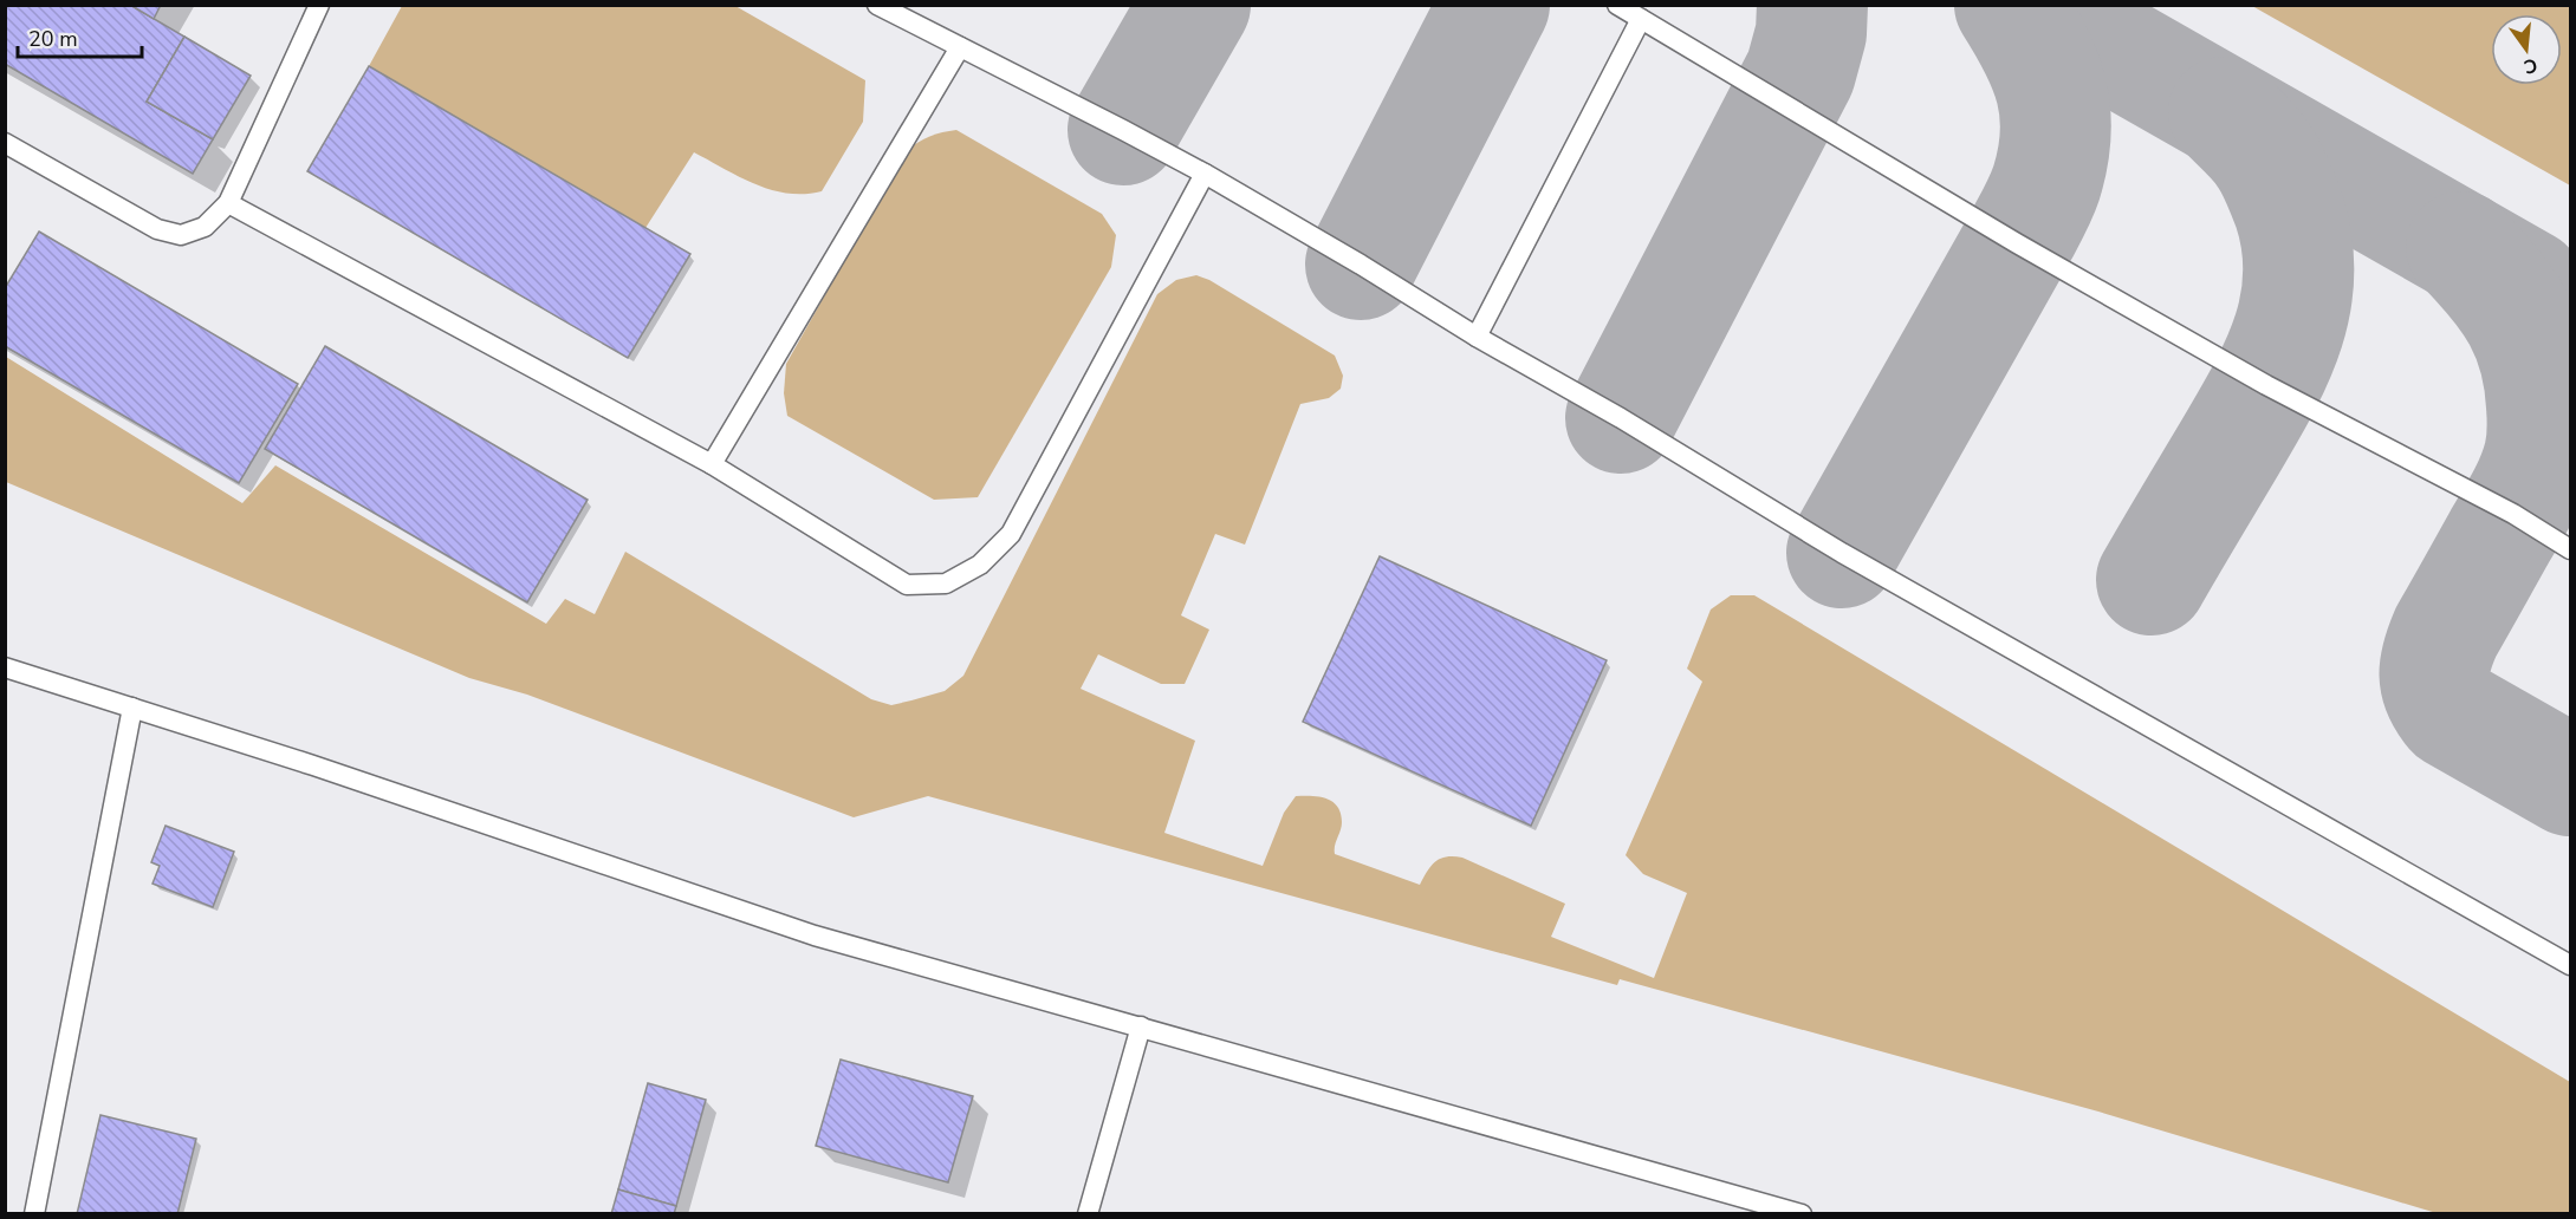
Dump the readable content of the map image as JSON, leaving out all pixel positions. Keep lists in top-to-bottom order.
{
  "scale_bar": "20 m",
  "north": "bottom"
}
